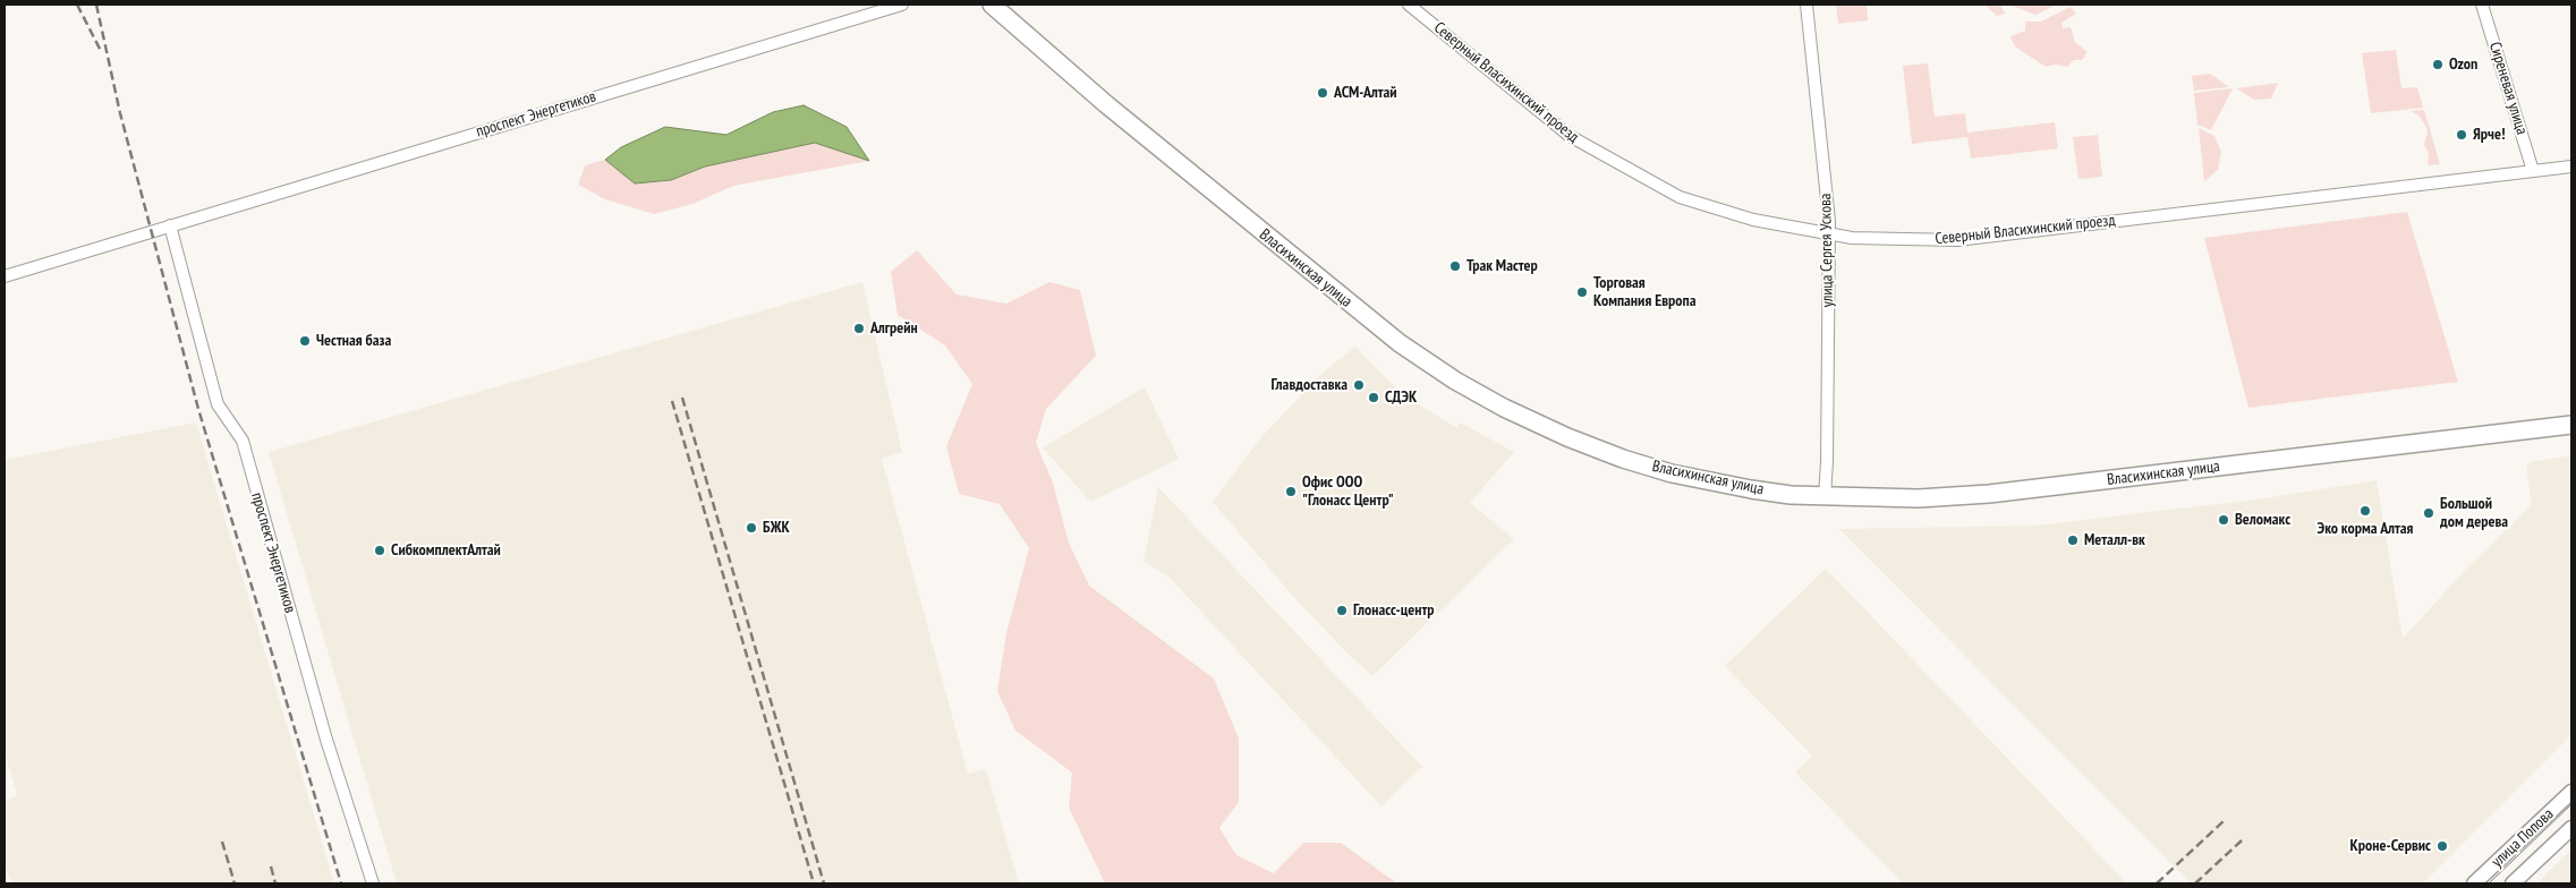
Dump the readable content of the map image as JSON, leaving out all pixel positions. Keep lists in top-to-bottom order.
{
  "streets": {
    "highway": ["Власихинская улица"],
    "main road": ["улица Попова"],
    "street": [
      "Северный Власихинский проезд",
      "Сиреневая улица",
      "проспект Энергетиков",
      "улица Сергея Ускова"
    ]
  },
  "crossings": [
    ["Северный Власихинский проезд", "Сиреневая улица"],
    ["Северный Власихинский проезд", "улица Сергея Ускова"],
    ["улица Сергея Ускова", "Власихинская улица"]
  ],
  "places": [
    "Ozon",
    "АСМ-Алтай",
    "Ярче!",
    "Трак Мастер",
    "Торговая Компания Европа",
    "Алгрейн",
    "Честная база",
    "Главдоставка",
    "СДЭК",
    "Офис ООО \"Глонасс Центр\"",
    "Эко корма Алтая",
    "Большой дом дерева",
    "Веломакс",
    "БЖК",
    "Металл-вк",
    "СибкомплектАлтай",
    "Глонасс-центр",
    "Кроне-Сервис"
  ]
}
